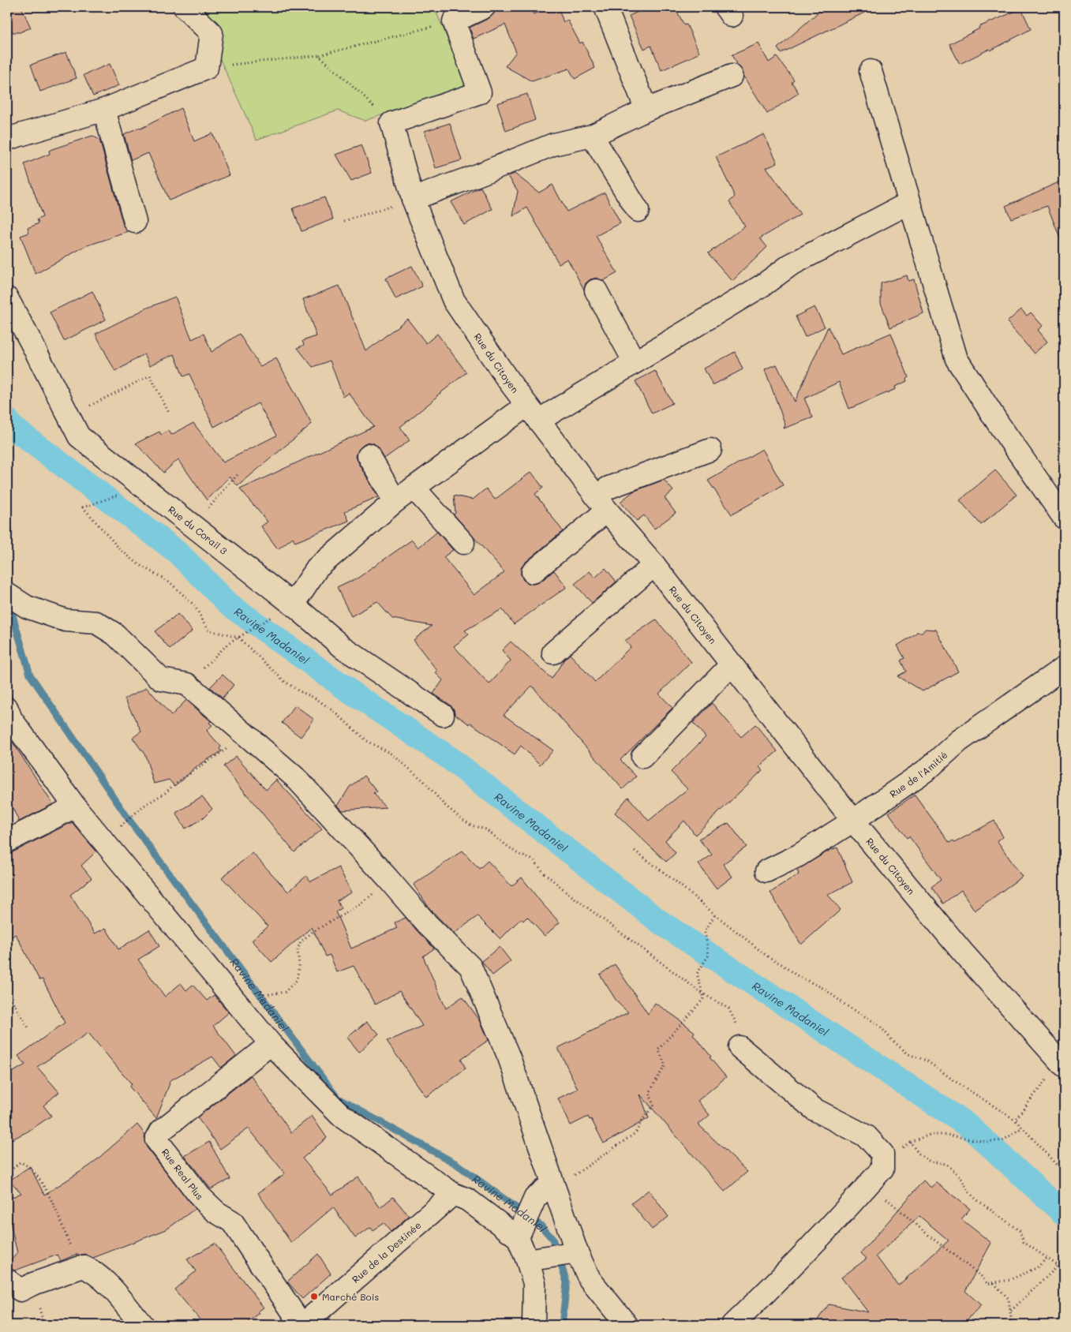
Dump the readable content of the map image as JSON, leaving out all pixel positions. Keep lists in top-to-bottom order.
{
  "streets": {
    "street": [
      "Rue du Citoyen",
      "Rue du Corail 3",
      "Rue de l'Amitié",
      "Rue Real Plus",
      "Rue de la Destinée"
    ]
  },
  "crossings": [
    ["Rue du Citoyen", "Rue de l'Amitié"],
    ["Rue Real Plus", "Rue de la Destinée"]
  ],
  "water": ["Ravine Madaniel"],
  "places": ["Marché Bois"]
}
